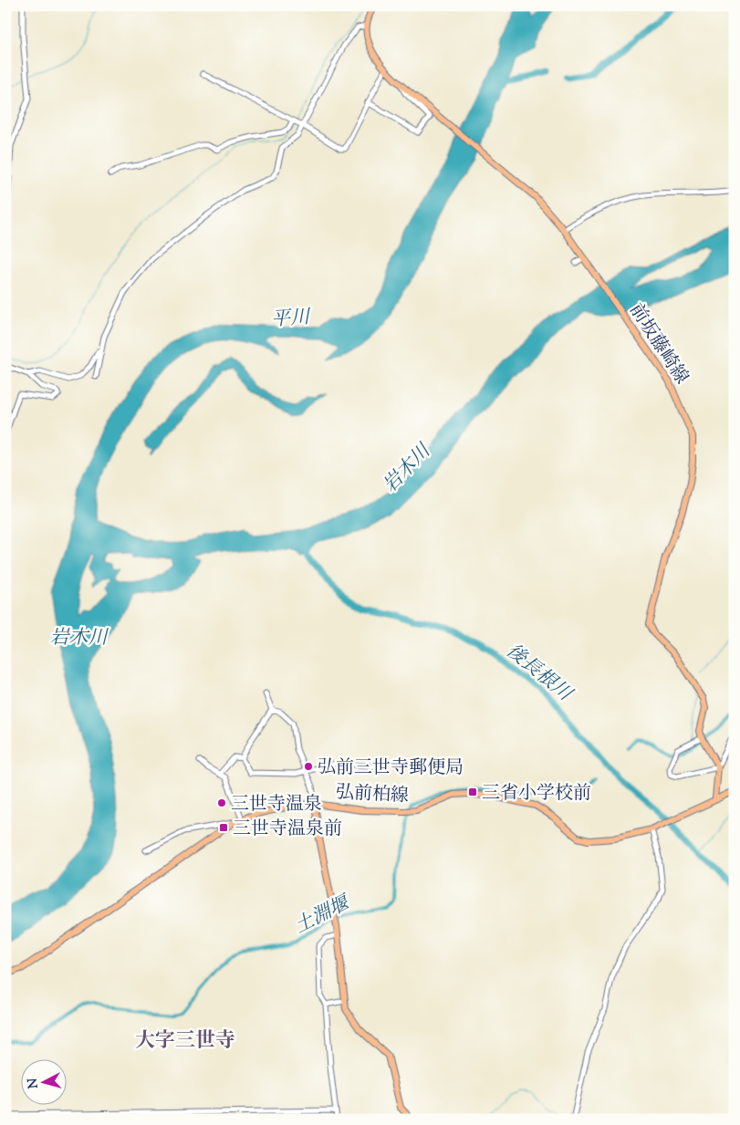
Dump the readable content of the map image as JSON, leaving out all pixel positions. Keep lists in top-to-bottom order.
{
  "streets": {
    "main road": ["前坂藤崎線", "弘前柏線"]
  },
  "districts": ["大字三世寺"],
  "water": [
    "平川",
    "岩木川",
    "後長根川",
    "土淵堰"
  ],
  "places": {
    "other": ["弘前三世寺郵便局", "三世寺温泉"],
    "transit": ["三省小学校前", "三世寺温泉前"]
  },
  "north": "left"
}
